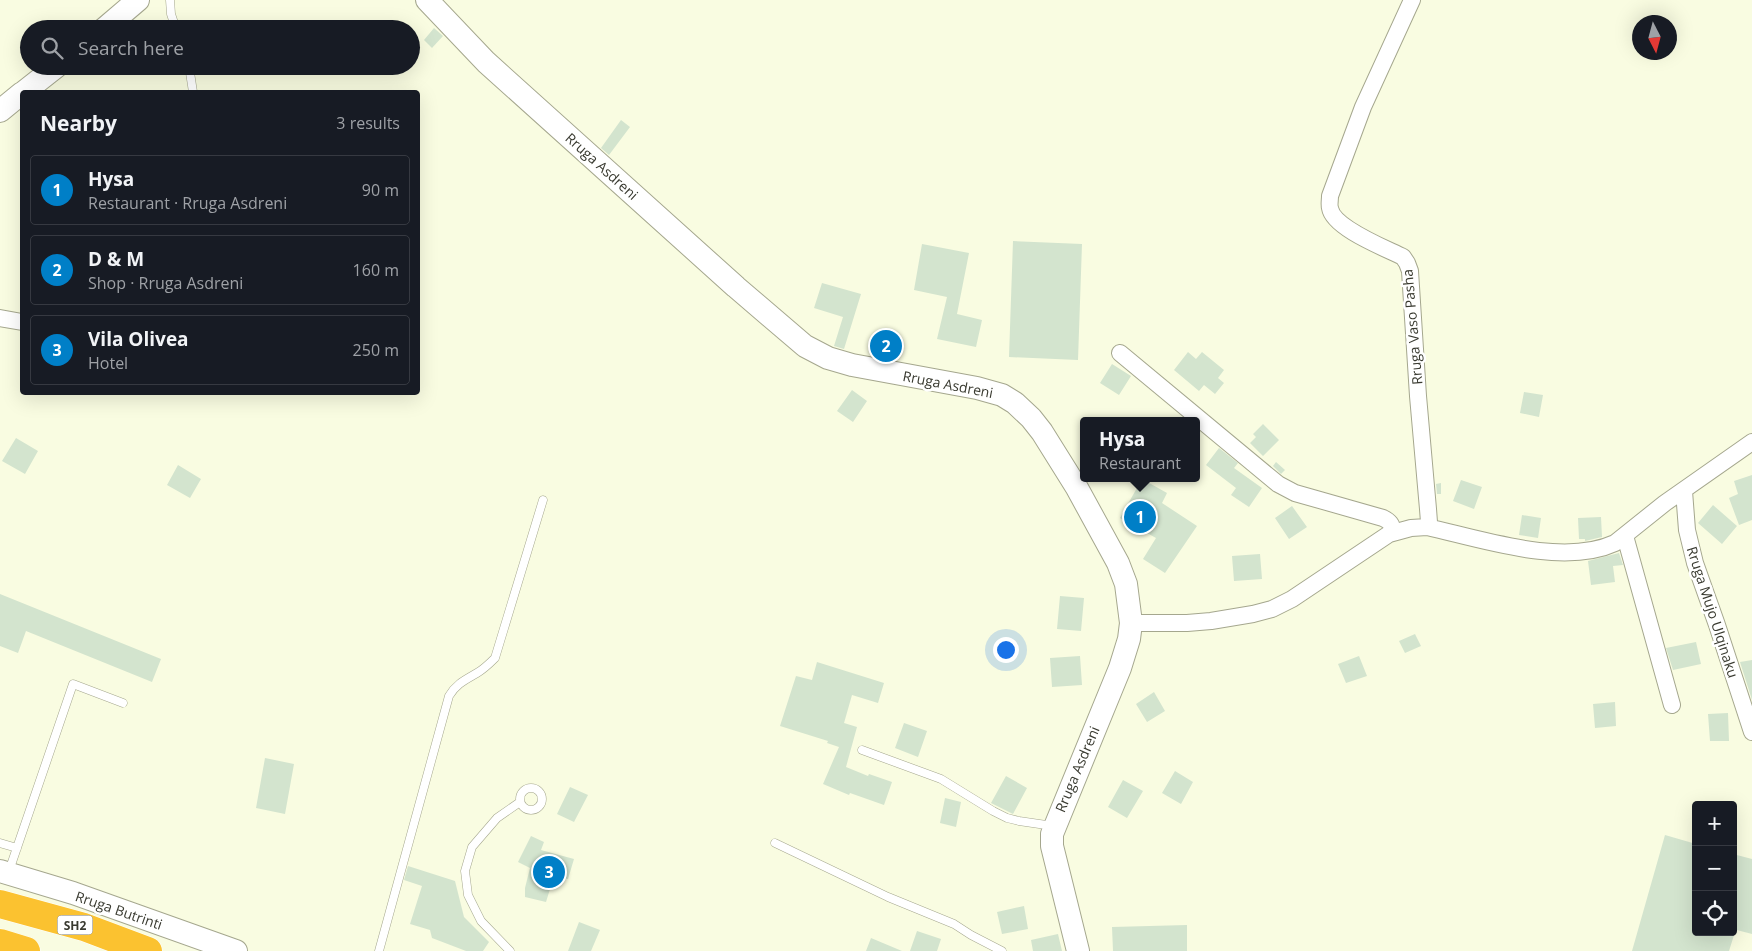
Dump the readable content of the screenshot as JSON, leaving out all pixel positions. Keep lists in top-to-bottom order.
{
  "streets": {
    "highway": ["SH2"],
    "street": [
      "Rruga Asdreni",
      "Rruga Vaso Pasha",
      "Rruga Mujo Ulqinaku",
      "Rruga Butrinti"
    ]
  },
  "north": "bottom",
  "page": {
    "search": "Search here",
    "heading": ["Nearby", "3 results"],
    "list": [
      {
        "mark": "1",
        "name": "Hysa",
        "note": "Restaurant · Rruga Asdreni",
        "value": "90 m"
      },
      {
        "mark": "2",
        "name": "D & M",
        "note": "Shop · Rruga Asdreni",
        "value": "160 m"
      },
      {
        "mark": "3",
        "name": "Vila Olivea",
        "note": "Hotel",
        "value": "250 m"
      }
    ],
    "pins": ["2", "1", "3"],
    "popup": ["Hysa", "Restaurant"],
    "map_buttons": ["+", "−"]
  }
}
